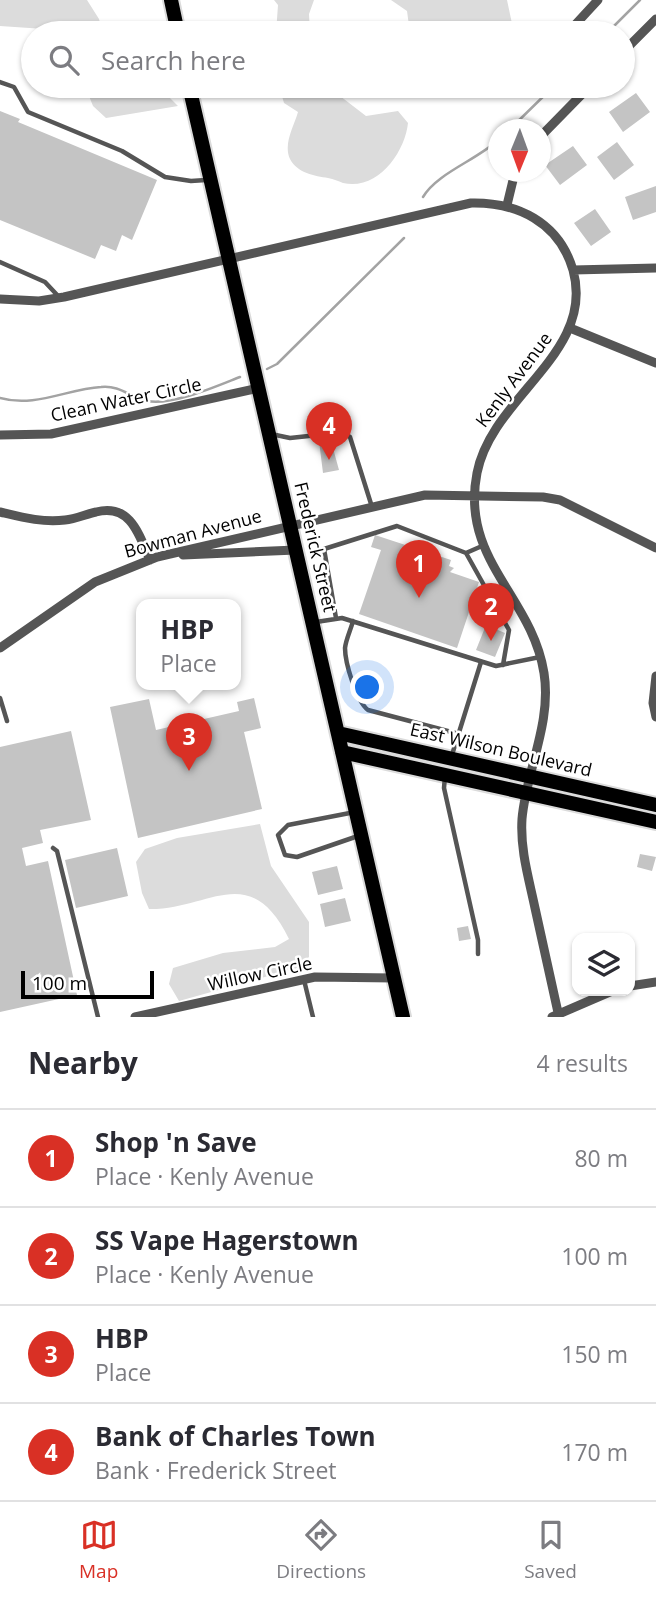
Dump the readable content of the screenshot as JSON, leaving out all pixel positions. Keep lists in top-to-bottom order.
{
  "streets": {
    "main road": ["Frederick Street", "East Wilson Boulevard"],
    "street": [
      "Kenly Avenue",
      "Clean Water Circle",
      "Bowman Avenue",
      "Willow Circle"
    ]
  },
  "crossings": [
    ["Kenly Avenue", "Bowman Avenue"],
    ["Kenly Avenue", "Frederick Street"],
    ["Kenly Avenue", "East Wilson Boulevard"],
    ["Clean Water Circle", "Frederick Street"],
    ["Bowman Avenue", "Frederick Street"],
    ["Frederick Street", "East Wilson Boulevard"],
    ["Frederick Street", "Willow Circle"]
  ],
  "scale_bar": "100 m",
  "north": "bottom",
  "page": {
    "search": "Search here",
    "pins": [
      "4",
      "1",
      "2",
      "3"
    ],
    "popup": ["HBP", "Place"],
    "scale": "100 m",
    "heading": ["Nearby", "4 results"],
    "list": [
      {
        "mark": "1",
        "name": "Shop 'n Save",
        "note": "Place · Kenly Avenue",
        "value": "80 m"
      },
      {
        "mark": "2",
        "name": "SS Vape Hagerstown",
        "note": "Place · Kenly Avenue",
        "value": "100 m"
      },
      {
        "mark": "3",
        "name": "HBP",
        "note": "Place",
        "value": "150 m"
      },
      {
        "mark": "4",
        "name": "Bank of Charles Town",
        "note": "Bank · Frederick Street",
        "value": "170 m"
      }
    ],
    "nav": ["Map", "Directions", "Saved"]
  }
}
